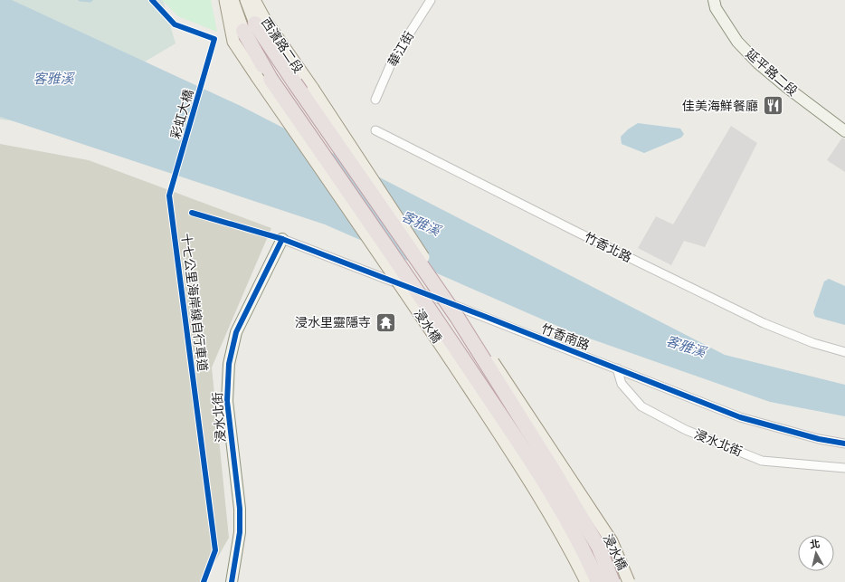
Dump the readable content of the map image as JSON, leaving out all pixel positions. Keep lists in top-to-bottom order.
{
  "streets": {
    "highway": ["浸水橋"],
    "main road": ["西濱路二段"],
    "street": [
      "華江街",
      "延平路二段",
      "竹香北路",
      "竹香南路",
      "浸水北街"
    ],
    "cycle path": ["彩虹大橋"]
  },
  "crossings": [
    ["西濱路二段", "浸水橋"],
    ["竹香南路", "浸水北街"]
  ],
  "water": ["客雅溪"],
  "places": {
    "restaurant": ["佳美海鮮餐廳"],
    "temple": ["浸水里靈隱寺"]
  },
  "north": "top"
}
